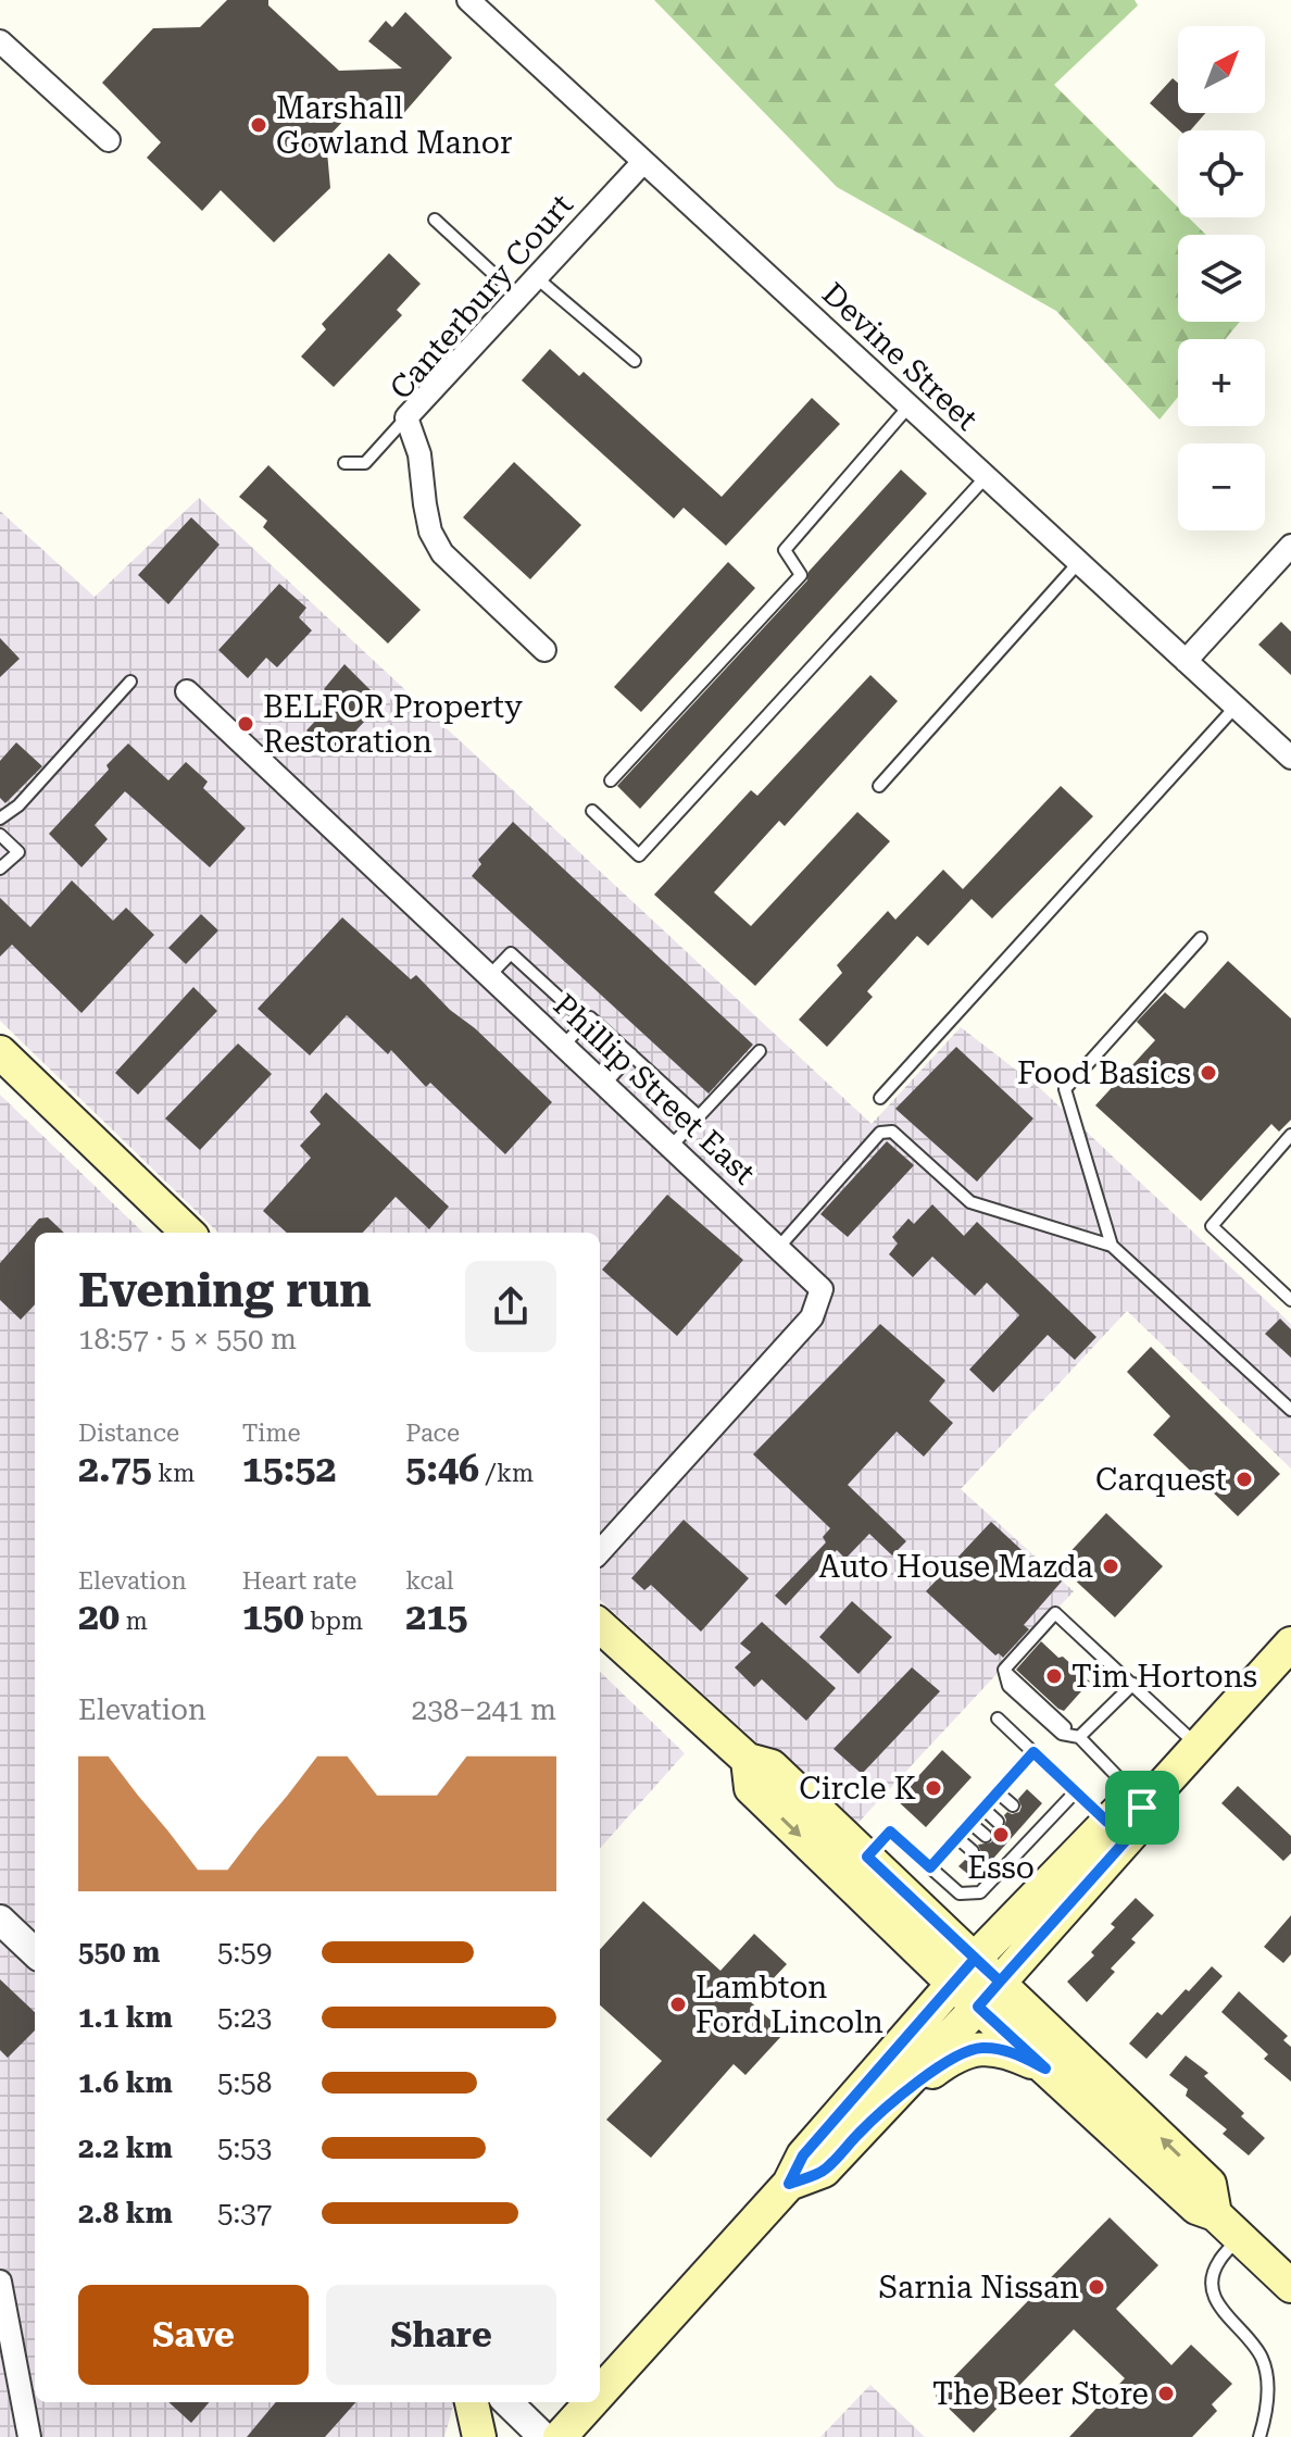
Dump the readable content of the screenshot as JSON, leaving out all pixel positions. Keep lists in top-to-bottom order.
{
  "streets": {
    "street": ["Canterbury Court", "Devine Street", "Phillip Street East"]
  },
  "crossings": [
    ["Canterbury Court", "Devine Street"]
  ],
  "places": [
    "Marshall Gowland Manor",
    "BELFOR Property Restoration",
    "Food Basics",
    "Carquest",
    "Auto House Mazda",
    "Tim Hortons",
    "Circle K",
    "Esso",
    "Lambton Ford Lincoln",
    "Sarnia Nissan",
    "The Beer Store"
  ],
  "north": "top right",
  "page": {
    "map_buttons": ["+", "−"],
    "heading": ["Evening run", "18:57 · 5 × 550 m"],
    "stats": [
      ["Distance", "2.75 km"],
      ["Time", "15:52"],
      ["Pace", "5:46 /km"],
      ["Elevation", "20 m"],
      ["Heart rate", "150 bpm"],
      ["kcal", "215"]
    ],
    "chart": ["Elevation", "238–241 m"],
    "list": [
      {
        "name": "550 m",
        "note": "5:59"
      },
      {
        "name": "1.1 km",
        "note": "5:23"
      },
      {
        "name": "1.6 km",
        "note": "5:58"
      },
      {
        "name": "2.2 km",
        "note": "5:53"
      },
      {
        "name": "2.8 km",
        "note": "5:37"
      }
    ],
    "buttons": ["Save", "Share"]
  }
}
